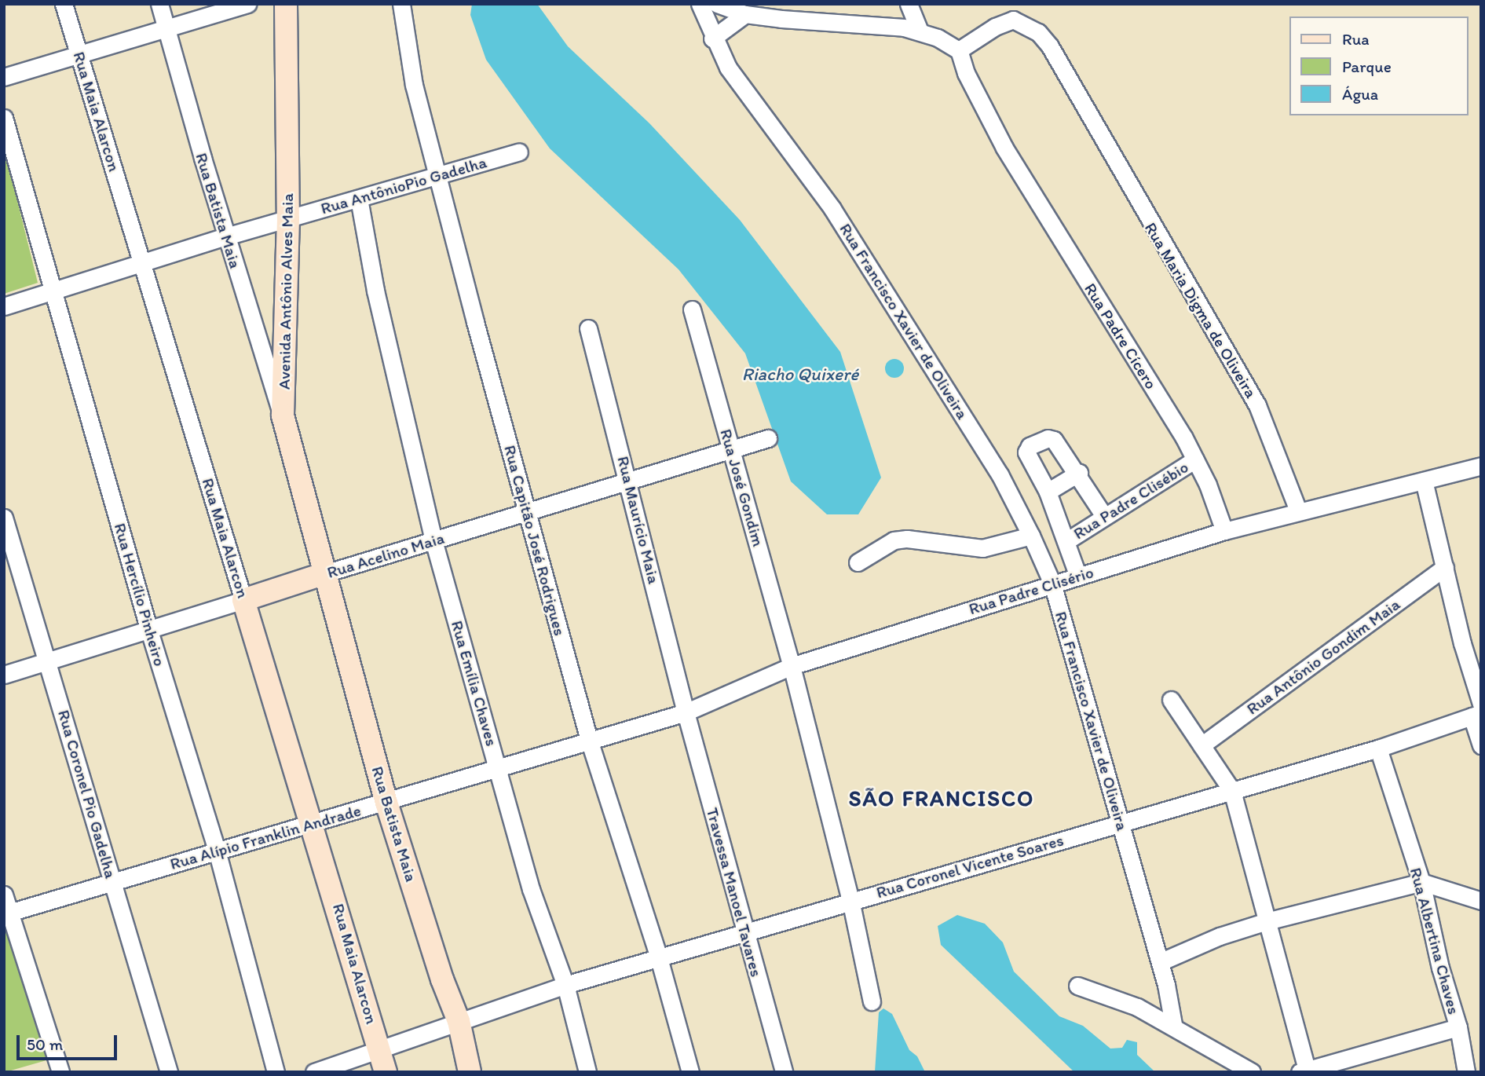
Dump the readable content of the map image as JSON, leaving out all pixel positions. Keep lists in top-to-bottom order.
{
  "streets": {
    "main road": [
      "Rua Maia Alarcon",
      "Rua Batista Maia",
      "Avenida Antônio Alves Maia",
      "Rua Acelino Maia"
    ],
    "street": [
      "Rua AntônioPio Gadelha",
      "Rua Maria Digma de Oliveira",
      "Rua Francisco Xavier de Oliveira",
      "Rua Padre Cícero",
      "Rua José Gondim",
      "Rua Padre Clisébio",
      "Rua Maurício Maia",
      "Rua Capitão José Rodrigues",
      "Rua Padre Clisério",
      "Rua Hercílio Pinheiro",
      "Rua Antônio Gondim Maia",
      "Rua Emília Chaves",
      "Rua Coronel Pio Gadelha",
      "Rua Alípio Franklin Andrade",
      "Rua Coronel Vicente Soares",
      "Travessa Manoel Tavares",
      "Rua Albertina Chaves"
    ]
  },
  "crossings": [
    ["Rua Maia Alarcon", "Rua AntônioPio Gadelha"],
    ["Rua Maia Alarcon", "Rua Acelino Maia"],
    ["Rua Maia Alarcon", "Rua Alípio Franklin Andrade"],
    ["Rua Maia Alarcon", "Rua Coronel Vicente Soares"],
    ["Rua AntônioPio Gadelha", "Rua Batista Maia"],
    ["Rua AntônioPio Gadelha", "Avenida Antônio Alves Maia"],
    ["Rua AntônioPio Gadelha", "Rua Capitão José Rodrigues"],
    ["Rua AntônioPio Gadelha", "Rua Hercílio Pinheiro"],
    ["Rua AntônioPio Gadelha", "Rua Emília Chaves"],
    ["Rua Batista Maia", "Avenida Antônio Alves Maia"],
    ["Rua Batista Maia", "Rua Acelino Maia"],
    ["Rua Batista Maia", "Rua Alípio Franklin Andrade"],
    ["Rua Batista Maia", "Rua Coronel Vicente Soares"],
    ["Avenida Antônio Alves Maia", "Rua Acelino Maia"],
    ["Rua Maria Digma de Oliveira", "Rua Padre Cícero"],
    ["Rua Maria Digma de Oliveira", "Rua Padre Clisério"],
    ["Rua Francisco Xavier de Oliveira", "Rua Padre Clisério"],
    ["Rua Francisco Xavier de Oliveira", "Rua Coronel Vicente Soares"],
    ["Rua Padre Cícero", "Rua Padre Clisébio"],
    ["Rua Padre Cícero", "Rua Padre Clisério"],
    ["Rua José Gondim", "Rua Acelino Maia"],
    ["Rua José Gondim", "Rua Padre Clisério"],
    ["Rua José Gondim", "Rua Coronel Vicente Soares"],
    ["Rua Maurício Maia", "Rua Acelino Maia"],
    ["Rua Maurício Maia", "Rua Padre Clisério"],
    ["Rua Maurício Maia", "Travessa Manoel Tavares"],
    ["Rua Capitão José Rodrigues", "Rua Acelino Maia"],
    ["Rua Capitão José Rodrigues", "Rua Padre Clisério"],
    ["Rua Capitão José Rodrigues", "Rua Alípio Franklin Andrade"],
    ["Rua Capitão José Rodrigues", "Rua Coronel Vicente Soares"],
    ["Rua Acelino Maia", "Rua Hercílio Pinheiro"],
    ["Rua Acelino Maia", "Rua Emília Chaves"],
    ["Rua Acelino Maia", "Rua Coronel Pio Gadelha"],
    ["Rua Padre Clisério", "Rua Alípio Franklin Andrade"],
    ["Rua Padre Clisério", "Travessa Manoel Tavares"],
    ["Rua Hercílio Pinheiro", "Rua Alípio Franklin Andrade"],
    ["Rua Emília Chaves", "Rua Alípio Franklin Andrade"],
    ["Rua Emília Chaves", "Rua Coronel Vicente Soares"],
    ["Rua Coronel Pio Gadelha", "Rua Alípio Franklin Andrade"],
    ["Rua Coronel Vicente Soares", "Travessa Manoel Tavares"],
    ["Rua Coronel Vicente Soares", "Rua Albertina Chaves"]
  ],
  "districts": ["SÃO FRANCISCO"],
  "water": ["Riacho Quixeré"],
  "legend": ["Rua", "Parque", "Água"],
  "scale_bar": "50 m"
}
